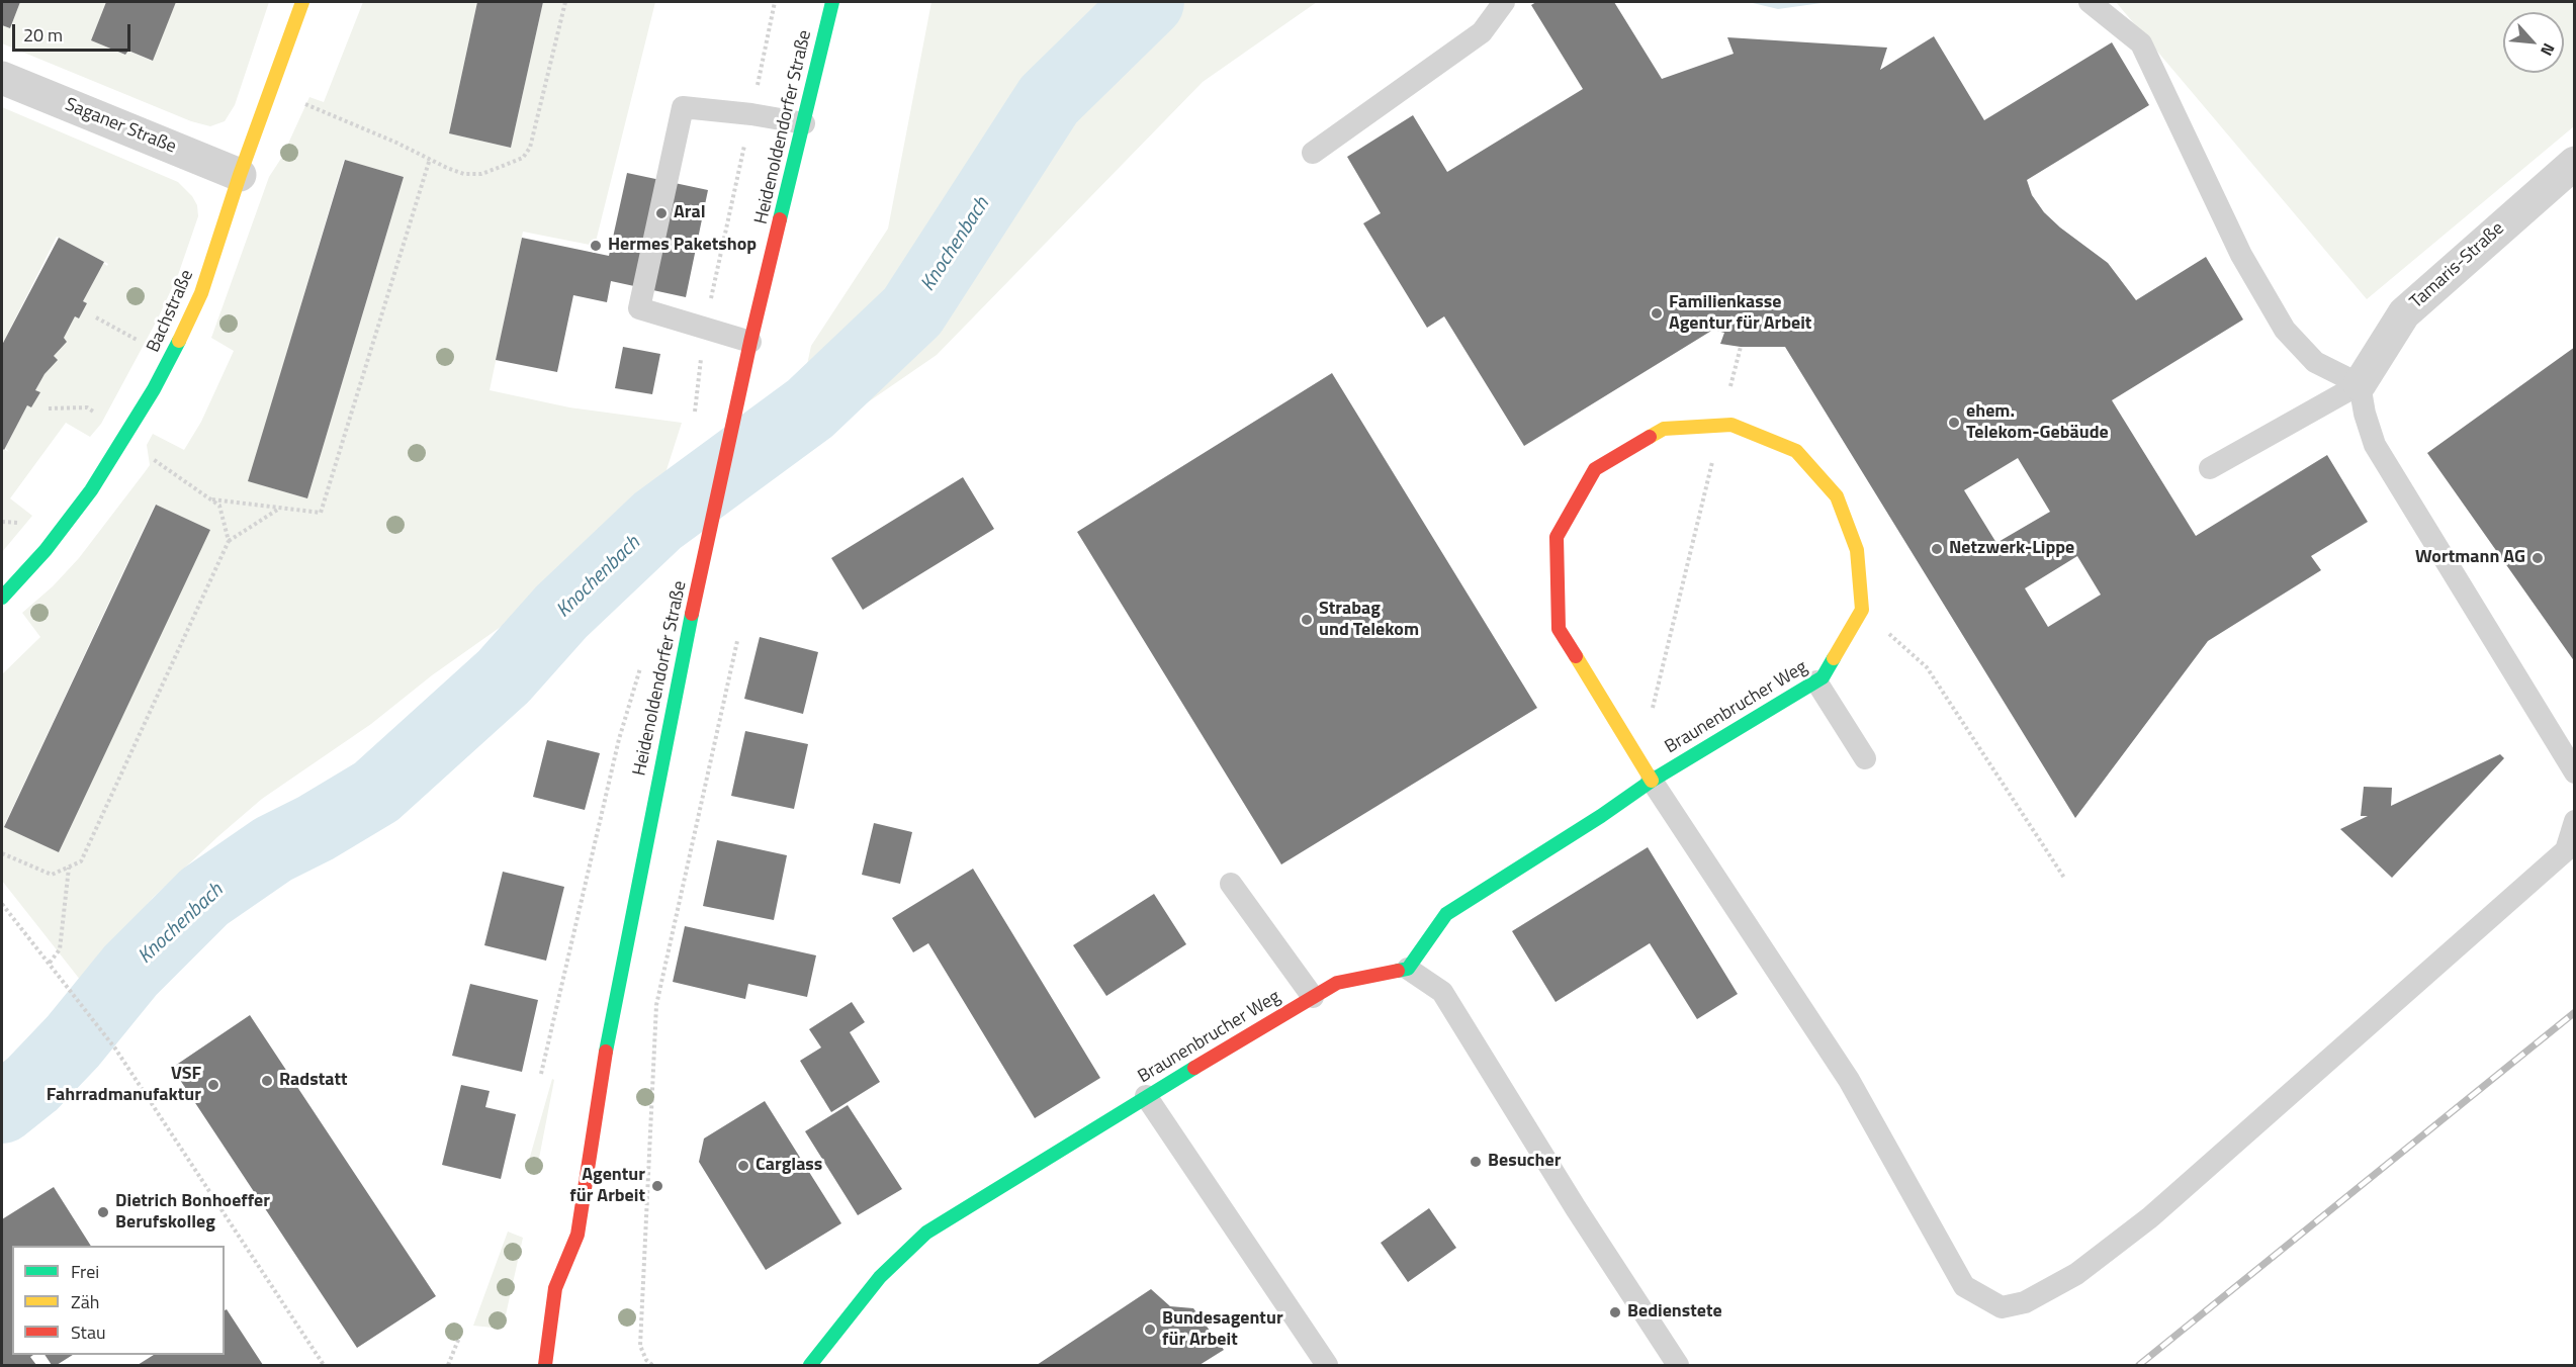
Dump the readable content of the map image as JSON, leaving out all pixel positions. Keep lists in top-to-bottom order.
{
  "streets": {
    "street": [
      "Saganer Straße",
      "Heidenoldendorfer Straße",
      "Tamaris-Straße",
      "Bachstraße",
      "Braunenbrucher Weg"
    ]
  },
  "crossings": [
    ["Saganer Straße", "Bachstraße"]
  ],
  "water": ["Knochenbach"],
  "places": [
    "Aral",
    "Hermes Paketshop",
    "Familienkasse Agentur für Arbeit",
    "ehem. Telekom-Gebäude",
    "Netzwerk-Lippe",
    "Wortmann AG",
    "Strabag und Telekom",
    "Radstatt",
    "VSF Fahrradmanufaktur",
    "Besucher",
    "Carglass",
    "Agentur für Arbeit",
    "Dietrich Bonhoeffer Berufskolleg",
    "Bedienstete",
    "Bundesagentur für Arbeit"
  ],
  "legend": ["Frei", "Zäh", "Stau"],
  "scale_bar": "20 m",
  "north": "bottom right"
}
